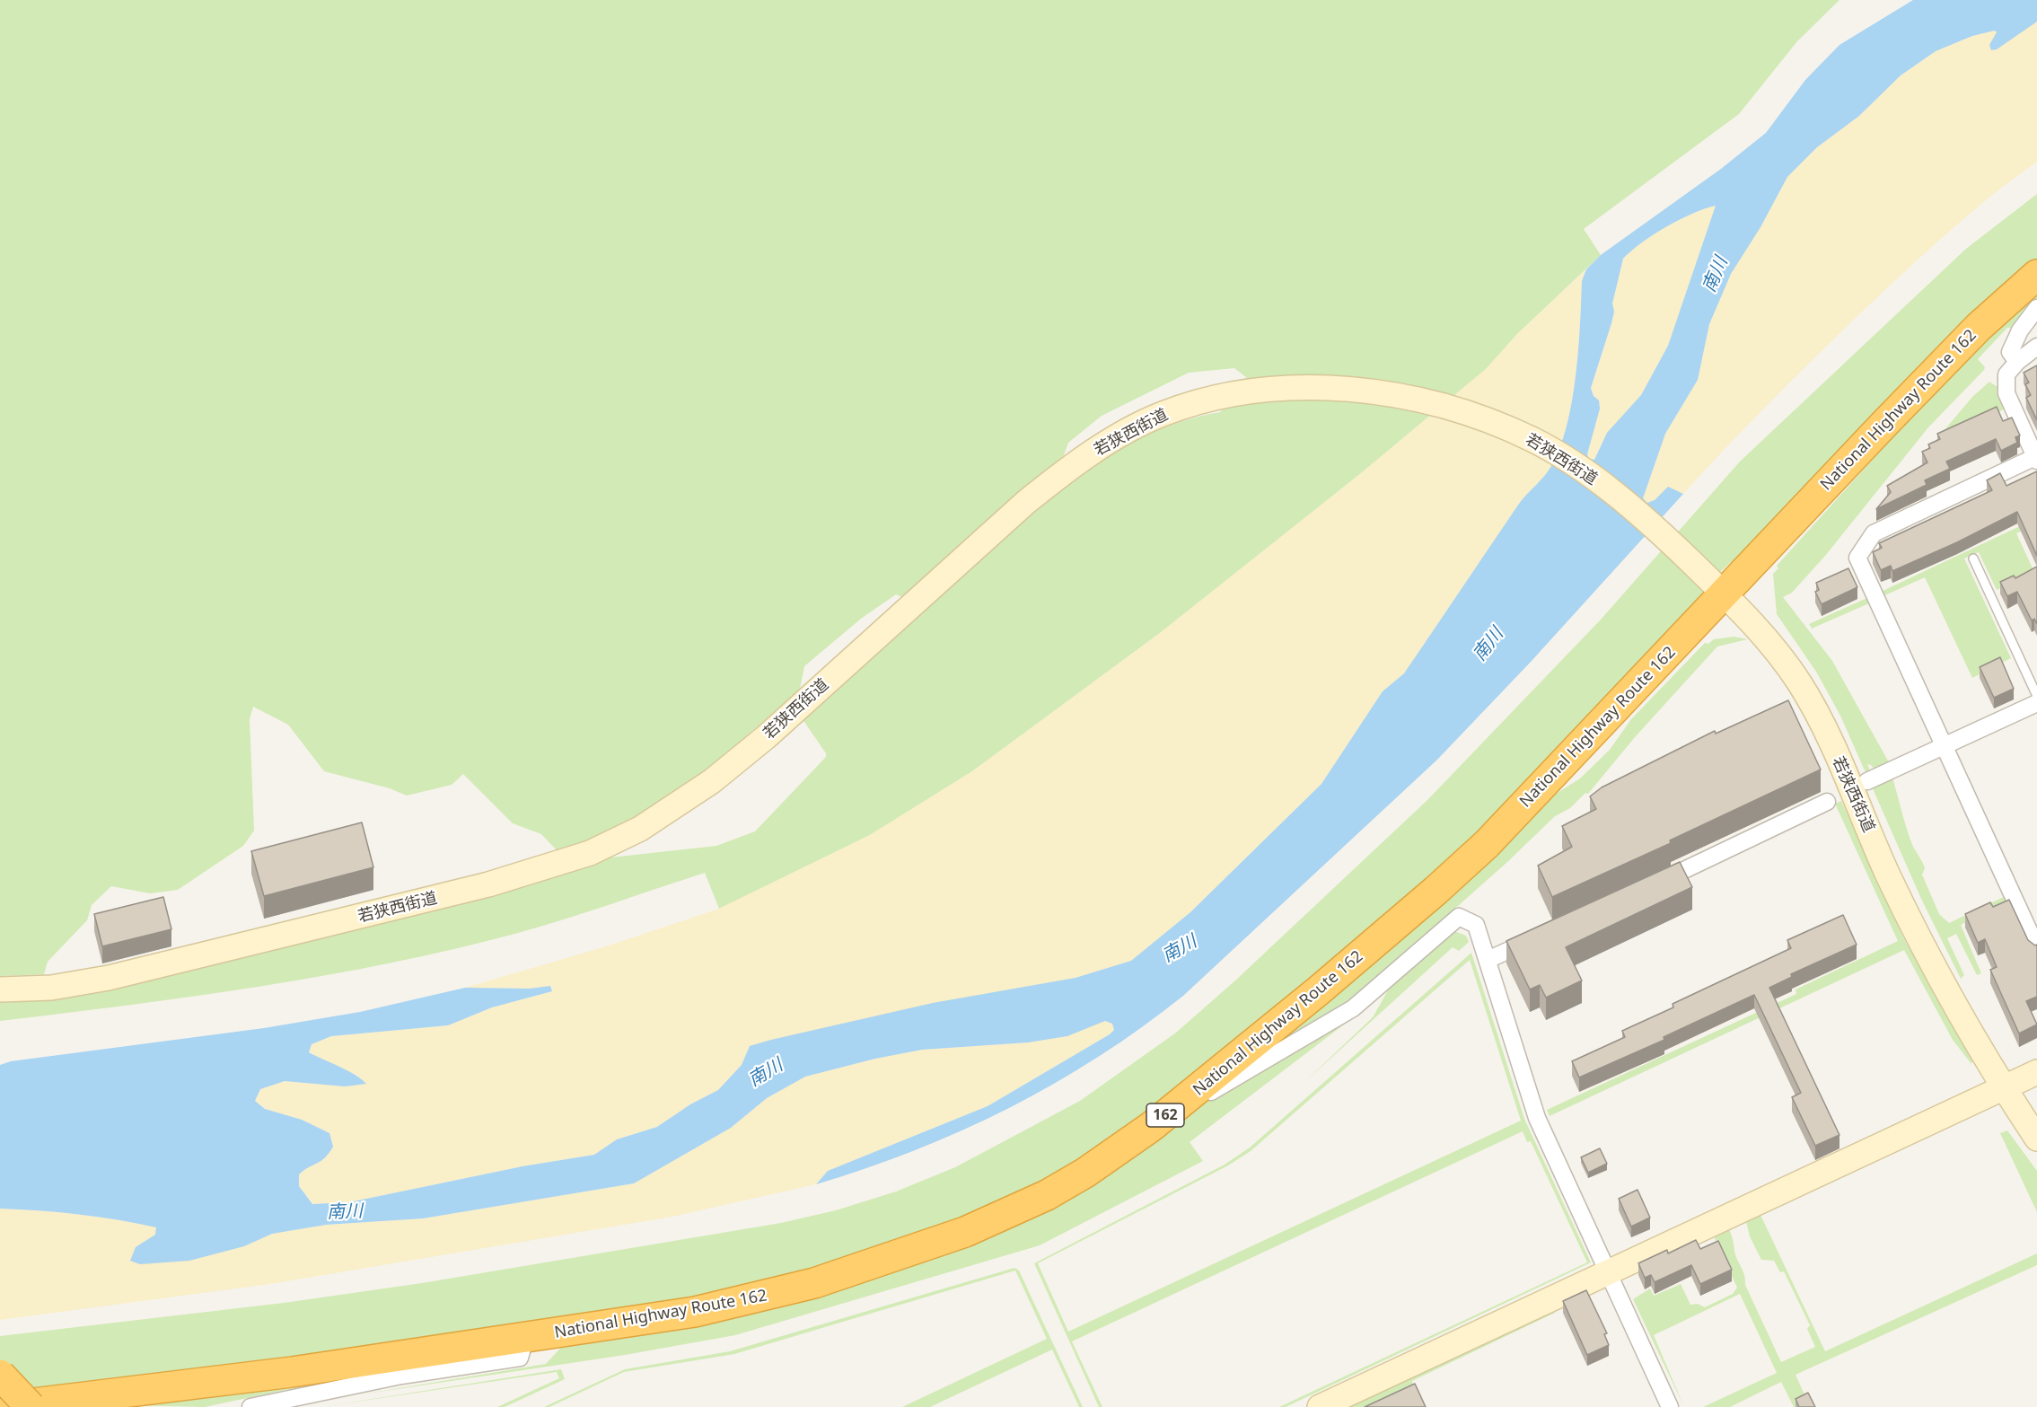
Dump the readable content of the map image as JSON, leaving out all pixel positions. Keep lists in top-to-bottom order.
{
  "streets": {
    "highway": ["National Highway Route 162", "162"],
    "street": ["若狭西街道"]
  },
  "crossings": [
    ["National Highway Route 162", "若狭西街道"]
  ],
  "water": ["南川"]
}
